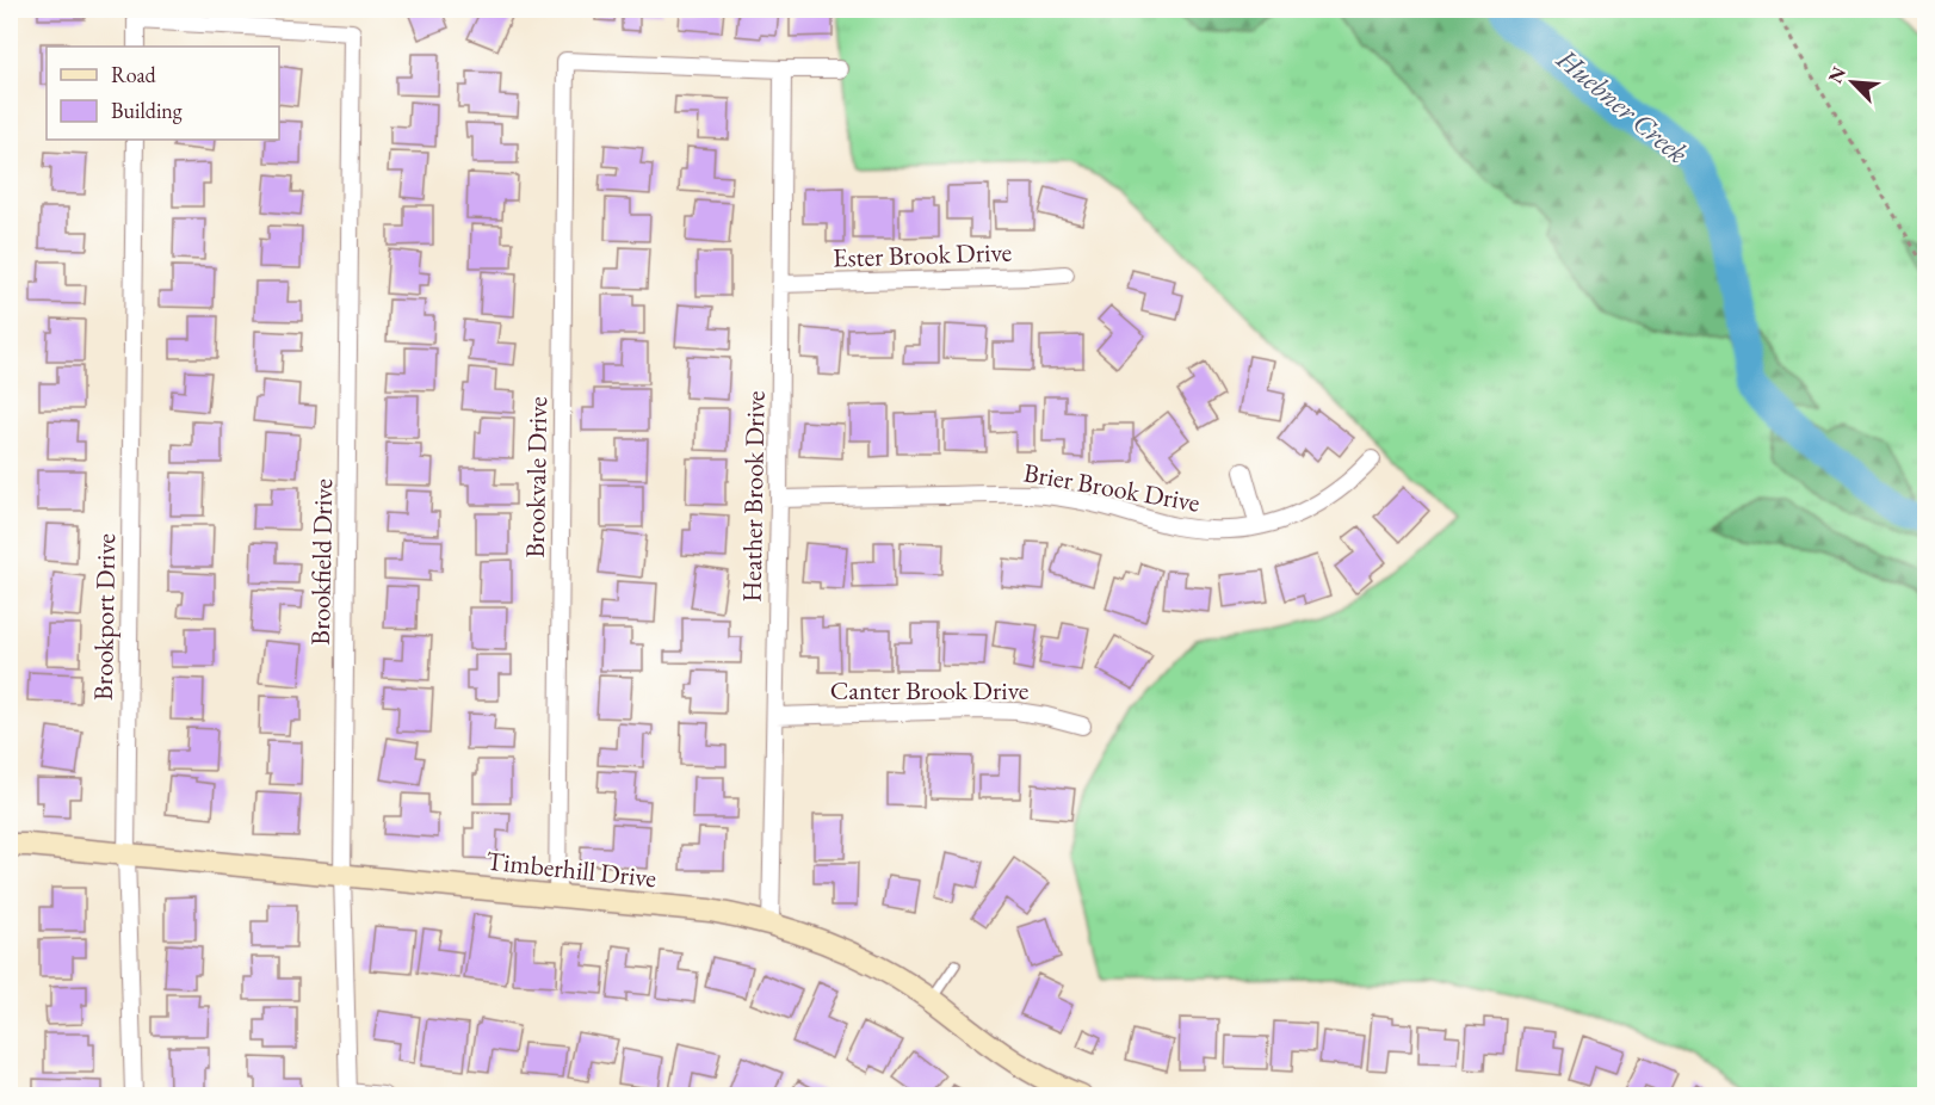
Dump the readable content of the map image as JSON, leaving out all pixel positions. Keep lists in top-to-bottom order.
{
  "streets": {
    "street": [
      "Ester Brook Drive",
      "Brookvale Drive",
      "Brier Brook Drive",
      "Heather Brook Drive",
      "Brookfield Drive",
      "Brookport Drive",
      "Canter Brook Drive",
      "Timberhill Drive"
    ]
  },
  "crossings": [
    ["Ester Brook Drive", "Heather Brook Drive"],
    ["Brookvale Drive", "Heather Brook Drive"],
    ["Brookvale Drive", "Timberhill Drive"],
    ["Brier Brook Drive", "Heather Brook Drive"],
    ["Heather Brook Drive", "Canter Brook Drive"],
    ["Heather Brook Drive", "Timberhill Drive"],
    ["Brookfield Drive", "Timberhill Drive"],
    ["Brookport Drive", "Timberhill Drive"]
  ],
  "water": ["Huebner Creek"],
  "legend": ["Road", "Building"],
  "north": "top left"
}
